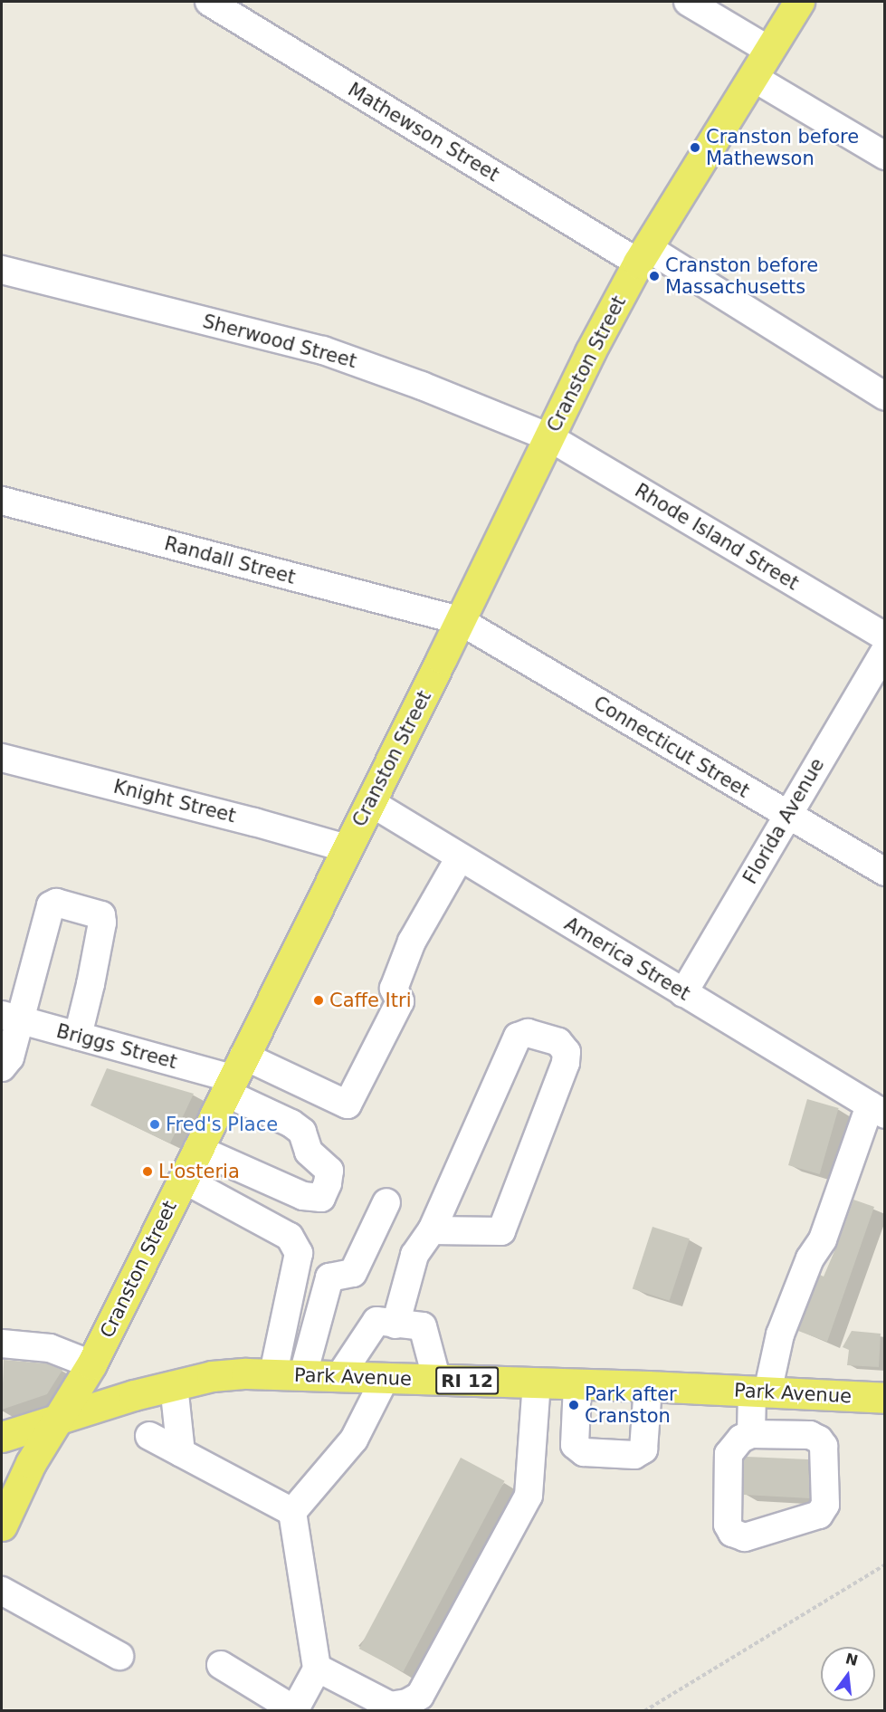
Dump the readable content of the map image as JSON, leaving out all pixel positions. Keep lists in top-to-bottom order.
{
  "streets": {
    "main road": ["Cranston Street", "Park Avenue", "RI 12"],
    "street": [
      "Mathewson Street",
      "Sherwood Street",
      "Rhode Island Street",
      "Randall Street",
      "Connecticut Street",
      "Knight Street",
      "Florida Avenue",
      "America Street",
      "Briggs Street"
    ]
  },
  "crossings": [
    ["Mathewson Street", "Cranston Street"],
    ["Sherwood Street", "Cranston Street"],
    ["Sherwood Street", "Rhode Island Street"],
    ["Cranston Street", "Rhode Island Street"],
    ["Cranston Street", "Randall Street"],
    ["Cranston Street", "Connecticut Street"],
    ["Cranston Street", "Knight Street"],
    ["Cranston Street", "America Street"],
    ["Cranston Street", "Briggs Street"],
    ["Cranston Street", "Park Avenue"],
    ["Cranston Street", "RI 12"],
    ["Randall Street", "Connecticut Street"],
    ["Connecticut Street", "Florida Avenue"],
    ["Florida Avenue", "America Street"],
    ["Park Avenue", "RI 12"]
  ],
  "places": [
    "Cranston before Mathewson",
    "Cranston before Massachusetts",
    "Caffe Itri",
    "Fred's Place",
    "L'osteria",
    "Park after Cranston"
  ],
  "north": "top"
}
